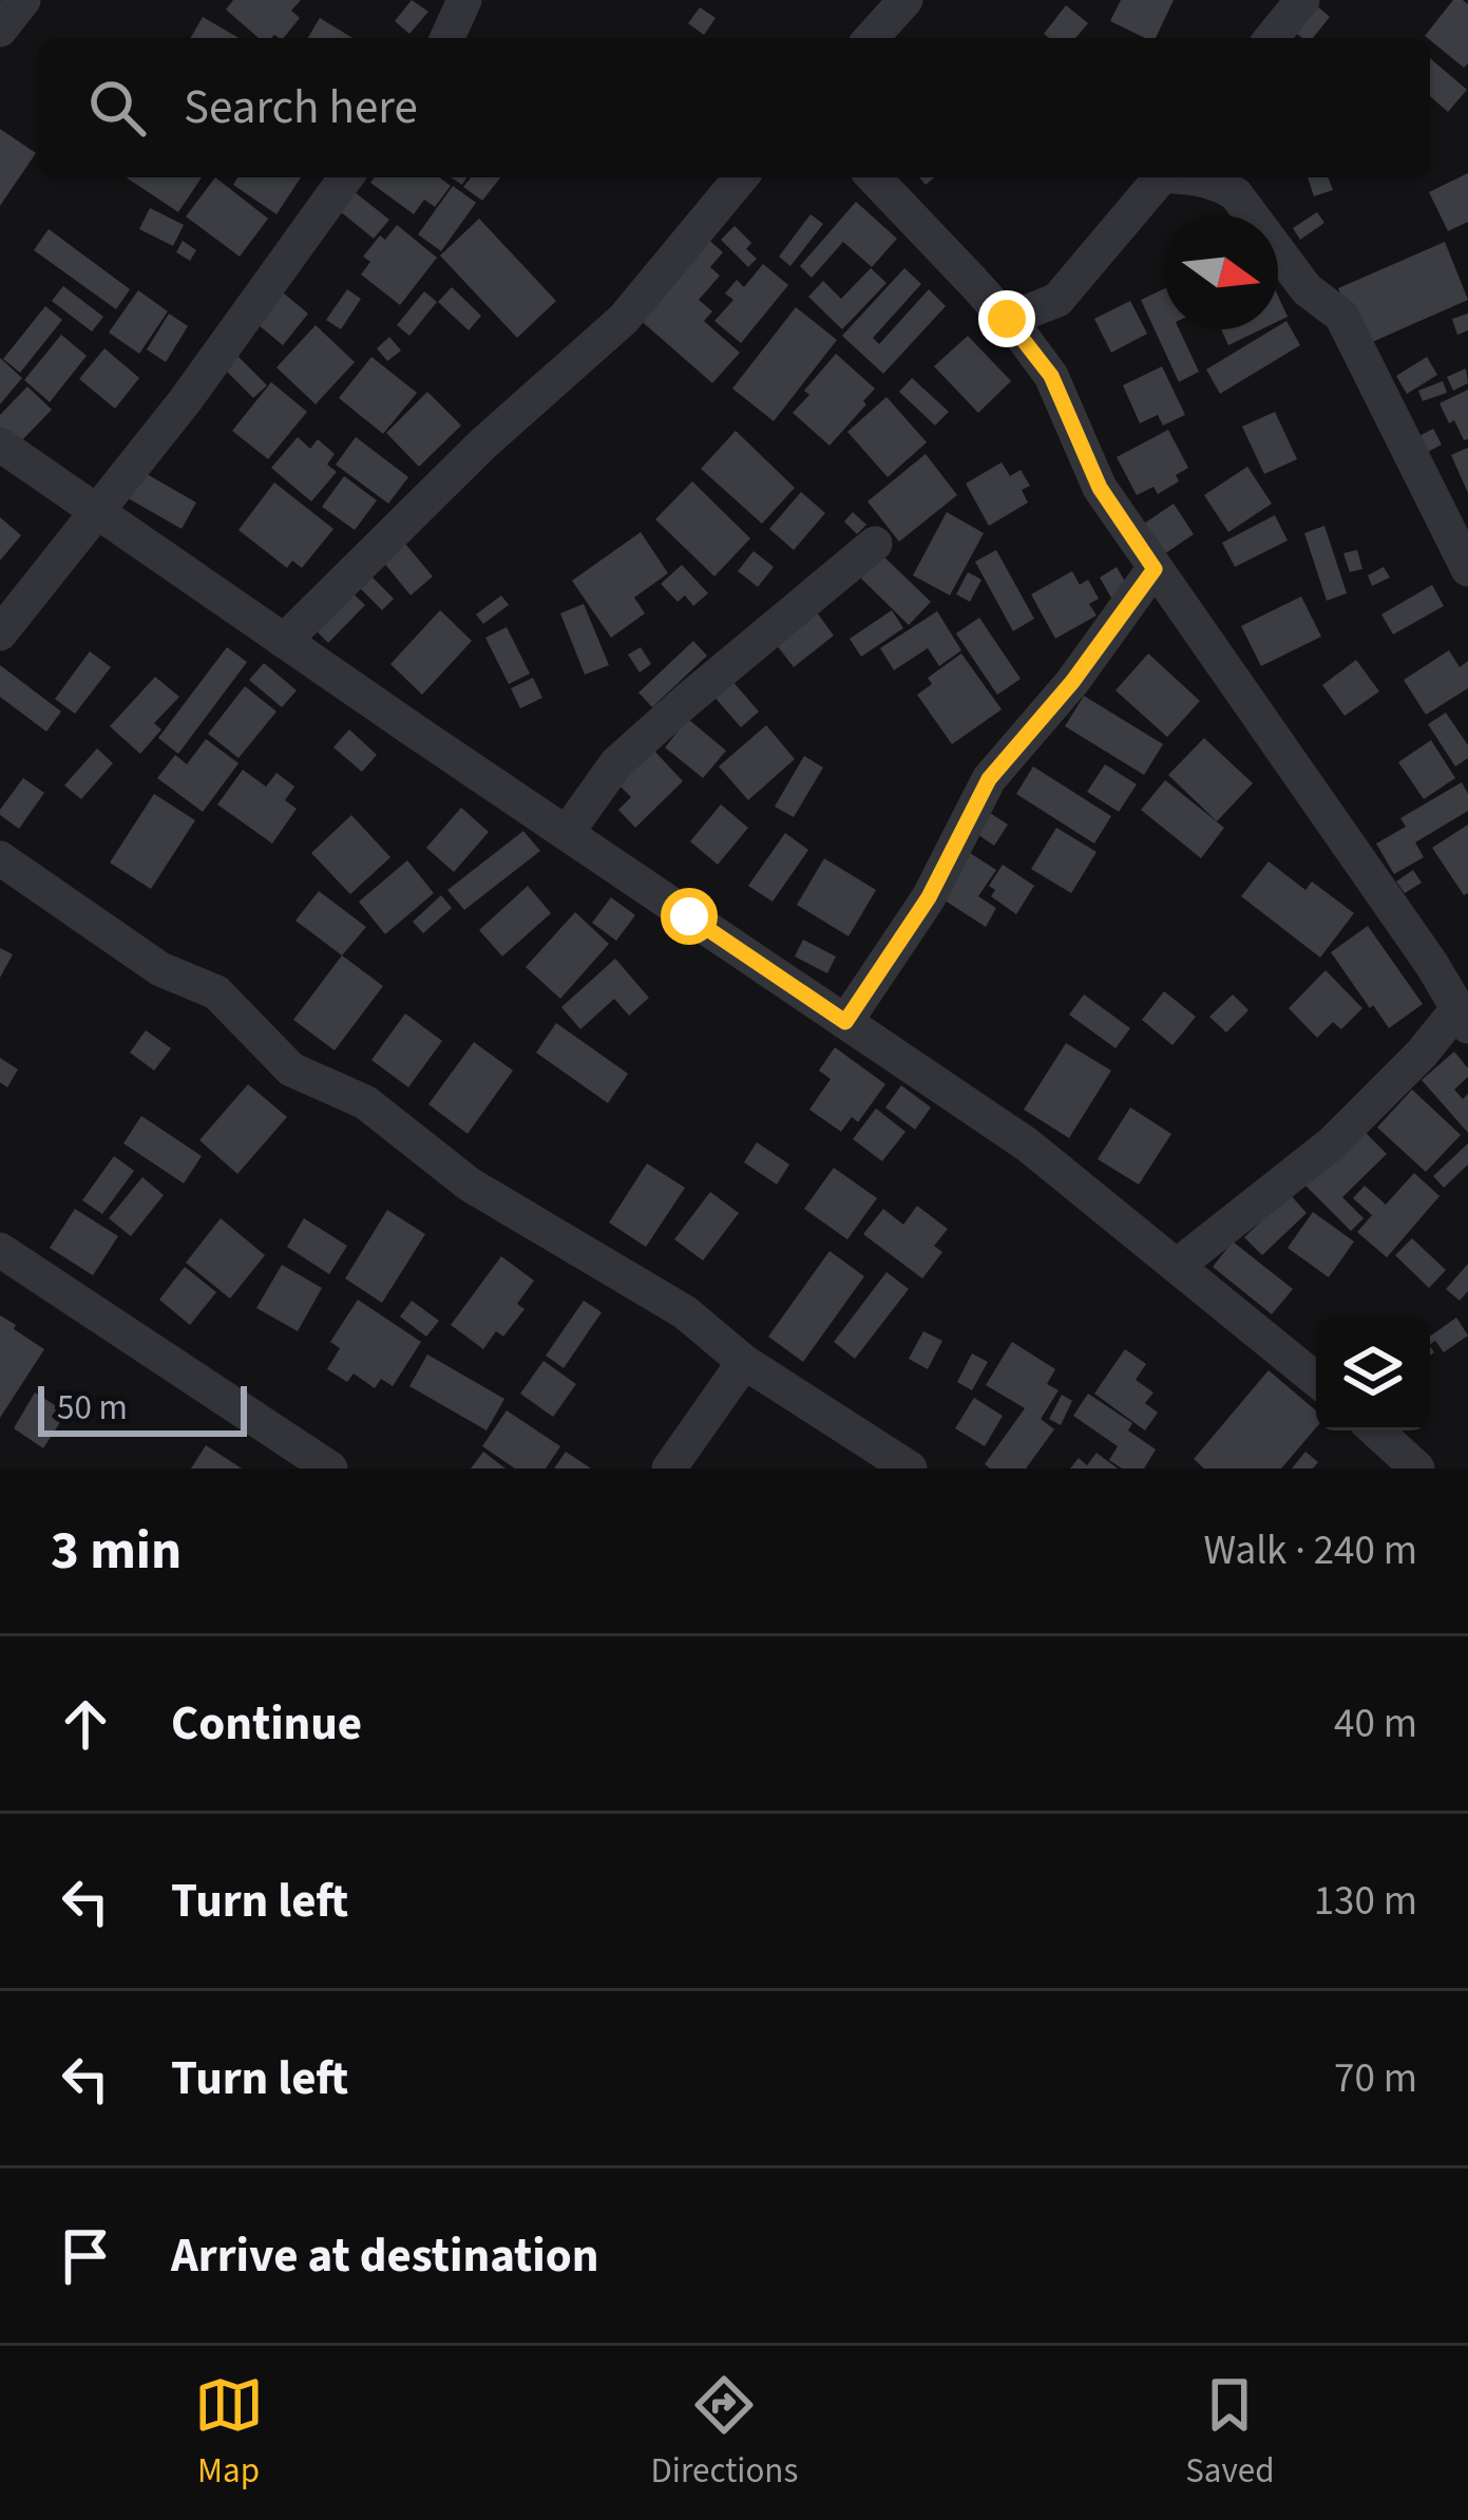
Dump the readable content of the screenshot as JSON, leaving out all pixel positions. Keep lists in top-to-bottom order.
{
  "scale_bar": "50 m",
  "north": "right",
  "page": {
    "search": "Search here",
    "scale": "50 m",
    "heading": ["3 min", "Walk · 240 m"],
    "list": [
      ["Continue", "40 m"],
      ["Turn left", "130 m"],
      ["Turn left", "70 m"],
      "Arrive at destination"
    ],
    "nav": ["Map", "Directions", "Saved"]
  }
}
